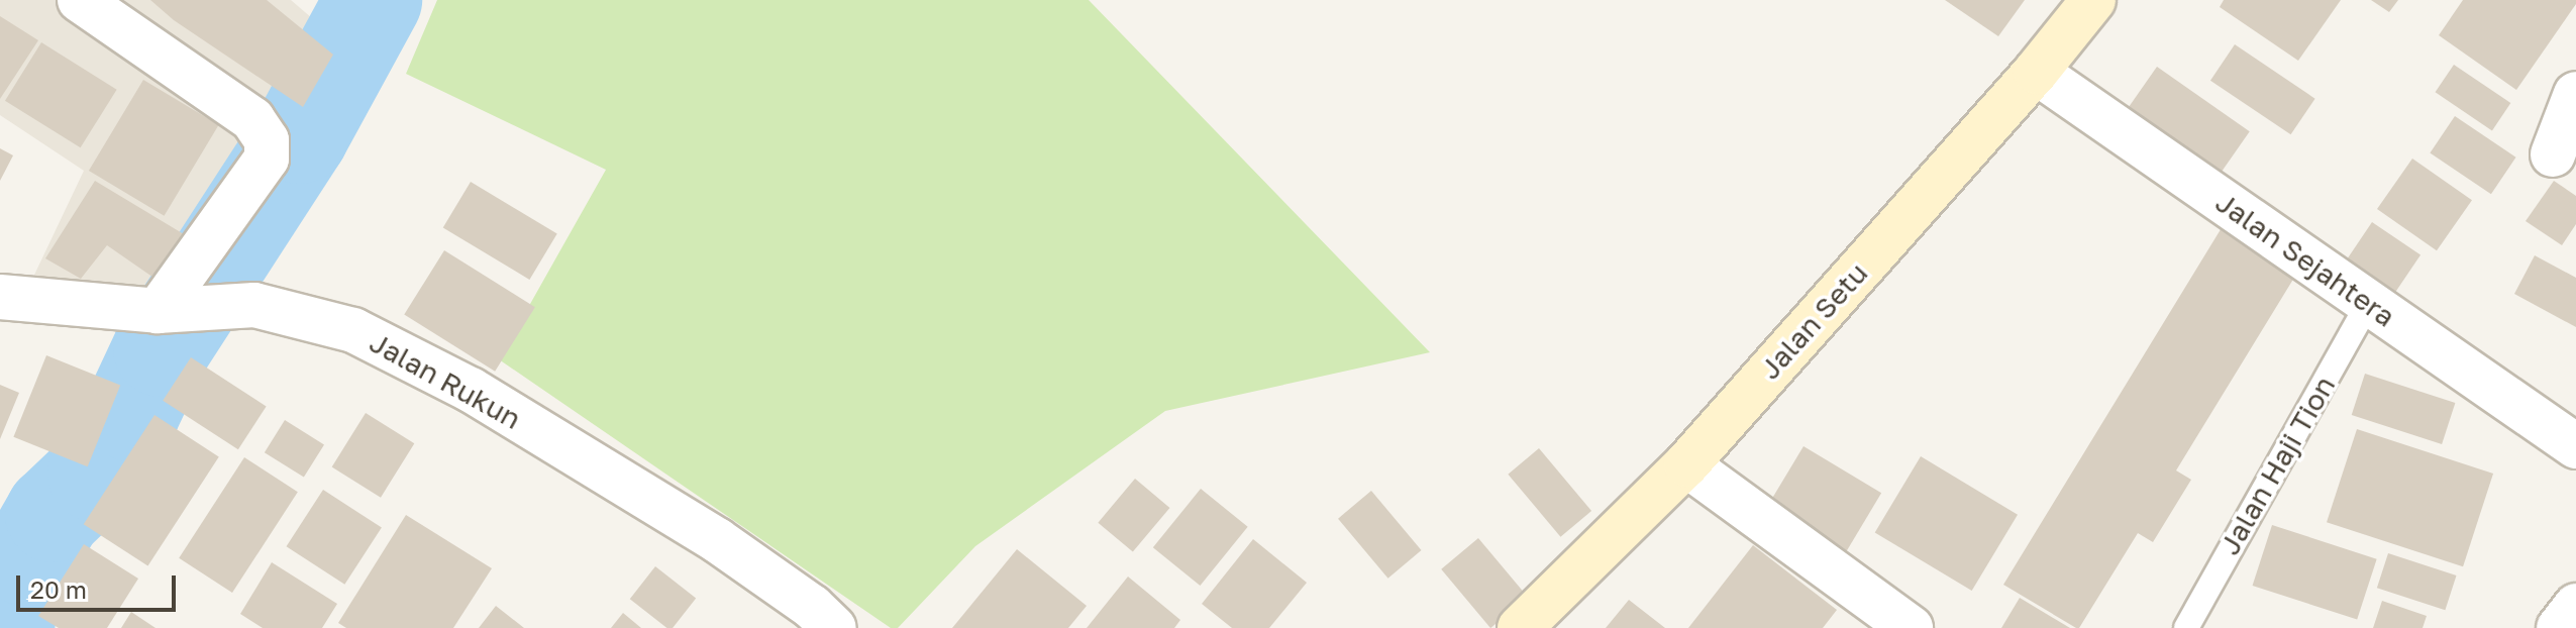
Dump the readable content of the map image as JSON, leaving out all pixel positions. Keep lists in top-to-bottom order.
{
  "streets": {
    "main road": ["Jalan Setu"],
    "street": ["Jalan Sejahtera", "Jalan Rukun"],
    "lane": ["Jalan Haji Tion"]
  },
  "crossings": [
    ["Jalan Sejahtera", "Jalan Setu"],
    ["Jalan Sejahtera", "Jalan Haji Tion"]
  ],
  "scale_bar": "20 m"
}
